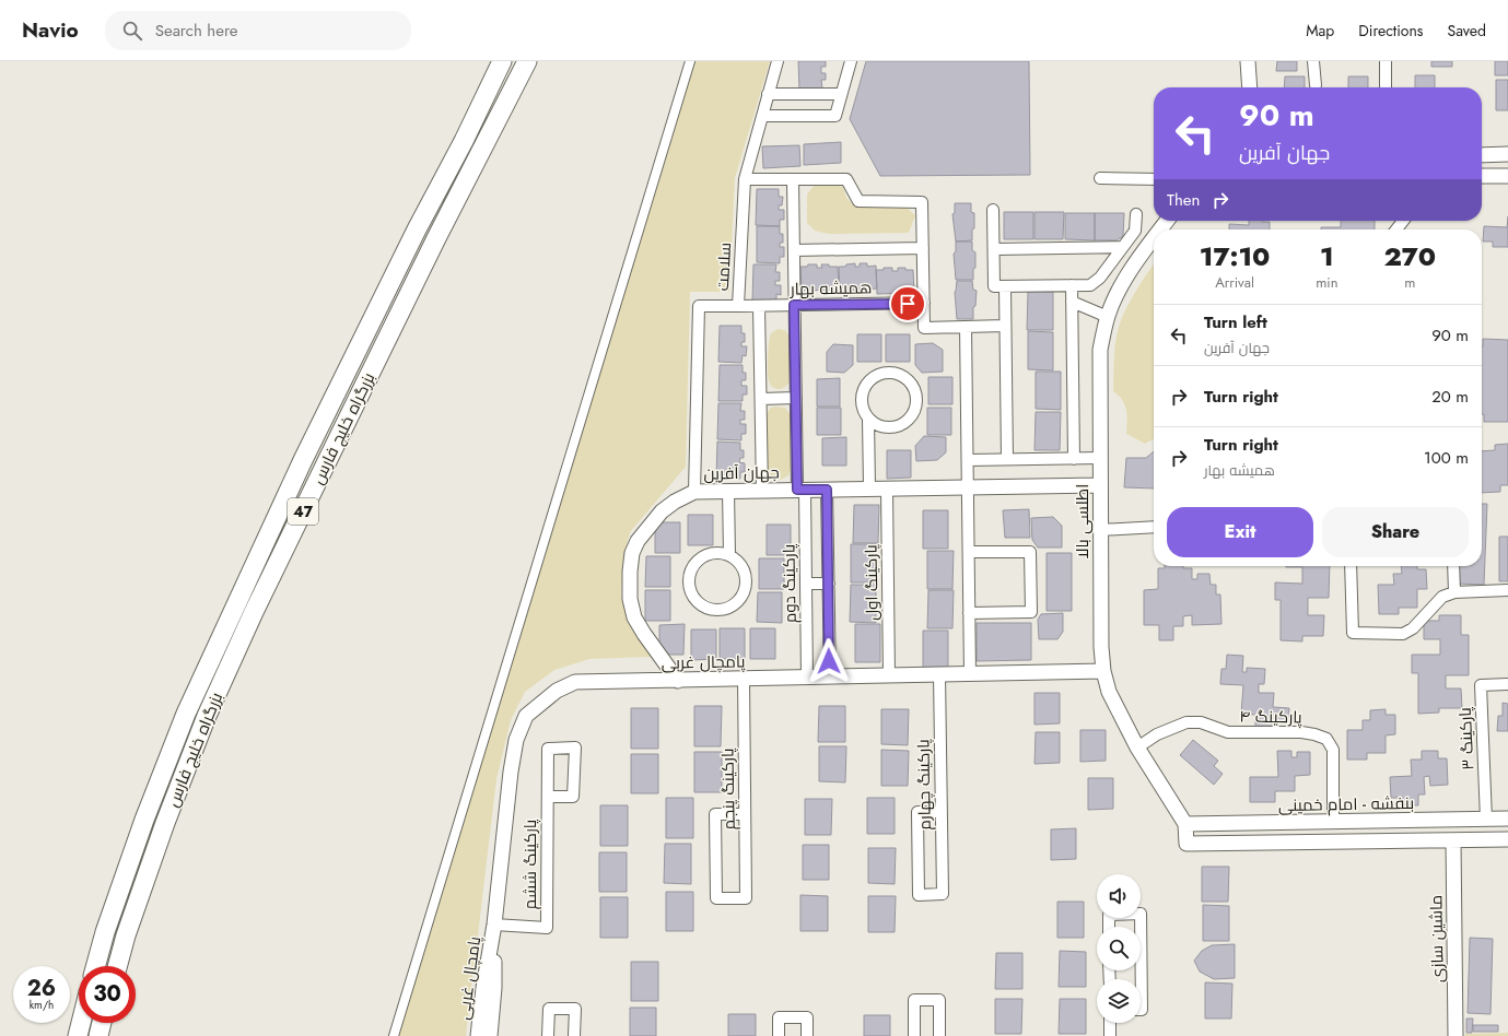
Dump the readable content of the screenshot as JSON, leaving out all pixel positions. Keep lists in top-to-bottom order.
{
  "streets": {
    "highway": ["بزرگراه خلیج فارس", "47"],
    "street": [
      "سلامت",
      "همیشه بهار",
      "جهان آفرین",
      "اطلسی بالا",
      "پارکینگ اول",
      "پارکینگ دوم",
      "پامچال غربی",
      "پارکینگ ۴",
      "پارکینگ ۳",
      "پارکینگ چهارم",
      "پارکینگ پنجم",
      "بنفشه - امام خمینی",
      "پارکینگ ششم",
      "ماشین سازی"
    ]
  },
  "crossings": [
    ["سلامت", "همیشه بهار"],
    ["سلامت", "جهان آفرین"],
    ["همیشه بهار", "پارکینگ دوم"],
    ["جهان آفرین", "اطلسی بالا"],
    ["جهان آفرین", "پارکینگ اول"],
    ["جهان آفرین", "پارکینگ دوم"],
    ["جهان آفرین", "پامچال غربی"],
    ["اطلسی بالا", "پامچال غربی"],
    ["اطلسی بالا", "پارکینگ ۴"],
    ["اطلسی بالا", "بنفشه - امام خمینی"],
    ["پارکینگ اول", "پامچال غربی"],
    ["پارکینگ دوم", "پامچال غربی"],
    ["پامچال غربی", "پارکینگ چهارم"],
    ["پامچال غربی", "پارکینگ پنجم"],
    ["پامچال غربی", "پارکینگ ششم"],
    ["پارکینگ ۴", "بنفشه - امام خمینی"],
    ["پارکینگ ۳", "بنفشه - امام خمینی"]
  ],
  "page": {
    "header": "Navio",
    "search": "Search here",
    "nav": ["Map", "Directions", "Saved"],
    "turn": ["90 m", "جهان آفرین"],
    "then": "Then",
    "eta": [
      "17:10",
      "Arrival",
      "1",
      "min",
      "270",
      "m"
    ],
    "list": [
      {
        "name": "Turn left",
        "note": "جهان آفرین",
        "value": "90 m"
      },
      {
        "name": "Turn right",
        "value": "20 m"
      },
      {
        "name": "Turn right",
        "note": "همیشه بهار",
        "value": "100 m"
      }
    ],
    "buttons": ["Exit", "Share"],
    "speed": "26 km/h",
    "limit": "30"
  }
}
